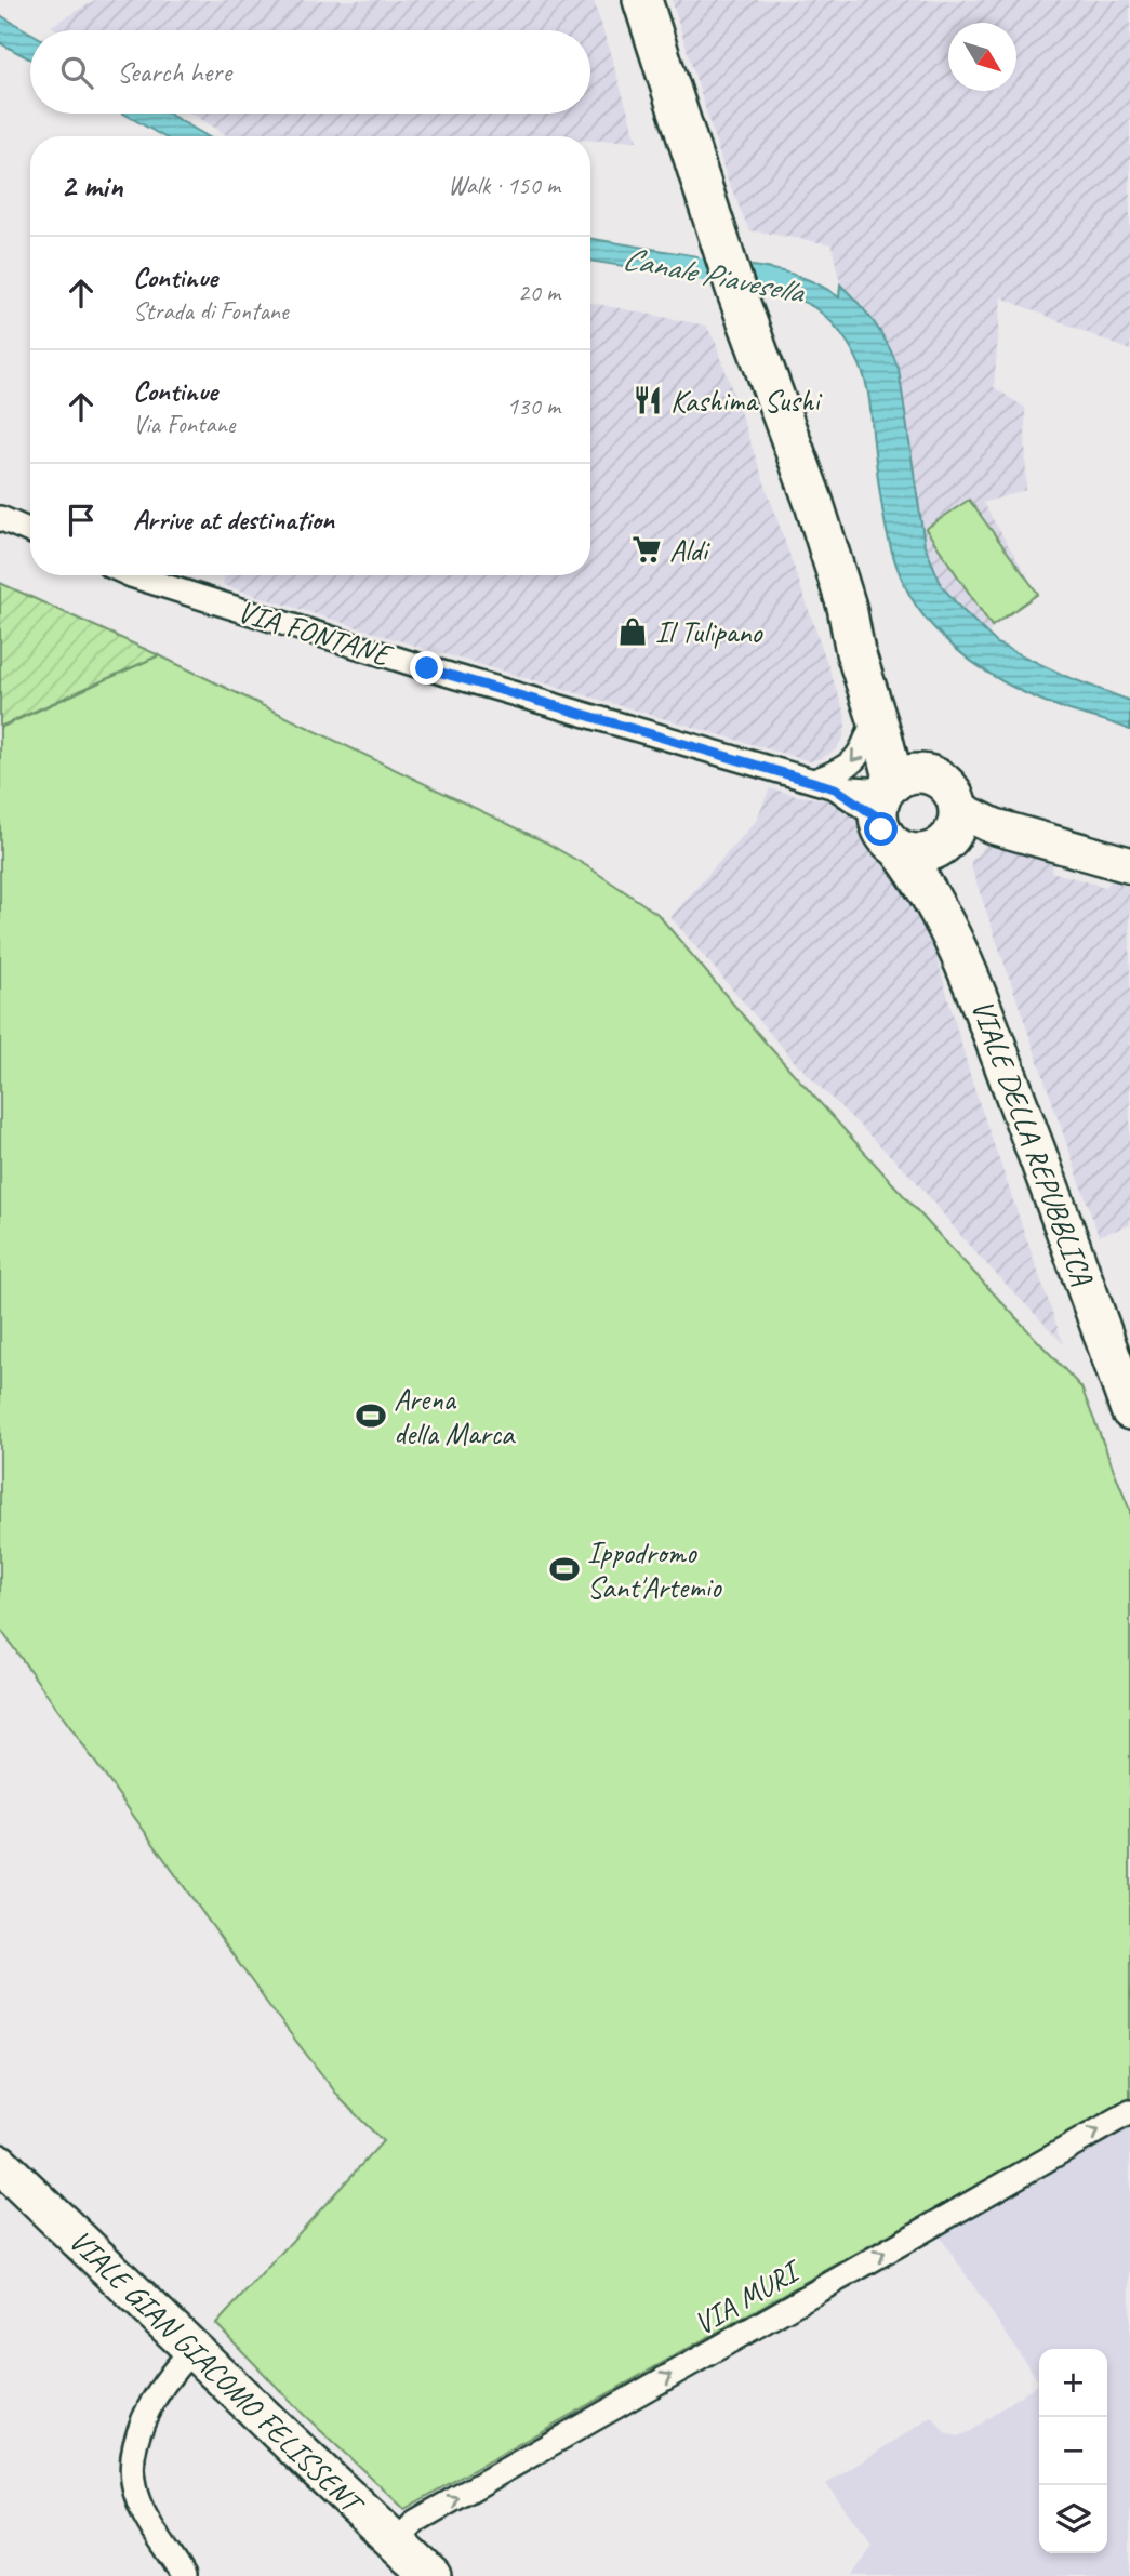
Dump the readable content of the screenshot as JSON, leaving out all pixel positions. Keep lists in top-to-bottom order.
{
  "streets": {
    "main road": ["VIALE DELLA REPUBBLICA", "VIALE GIAN GIACOMO FELISSENT"],
    "street": ["VIA FONTANE", "VIA MURI"]
  },
  "crossings": [
    ["VIA FONTANE", "VIALE DELLA REPUBBLICA"],
    ["VIA MURI", "VIALE GIAN GIACOMO FELISSENT"]
  ],
  "one_way": ["VIA MURI"],
  "water": ["Canale Piavesella"],
  "places": {
    "restaurant": ["Kashima Sushi"],
    "supermarket": ["Aldi"],
    "shop": ["Il Tulipano"],
    "sports": ["Arena della Marca", "Ippodromo Sant'Artemio"]
  },
  "north": "bottom right",
  "page": {
    "search": "Search here",
    "heading": ["2 min", "Walk · 150 m"],
    "list": [
      ["Continue", "Strada di Fontane", "20 m"],
      ["Continue", "Via Fontane", "130 m"],
      "Arrive at destination"
    ],
    "map_buttons": ["+", "−"]
  }
}
